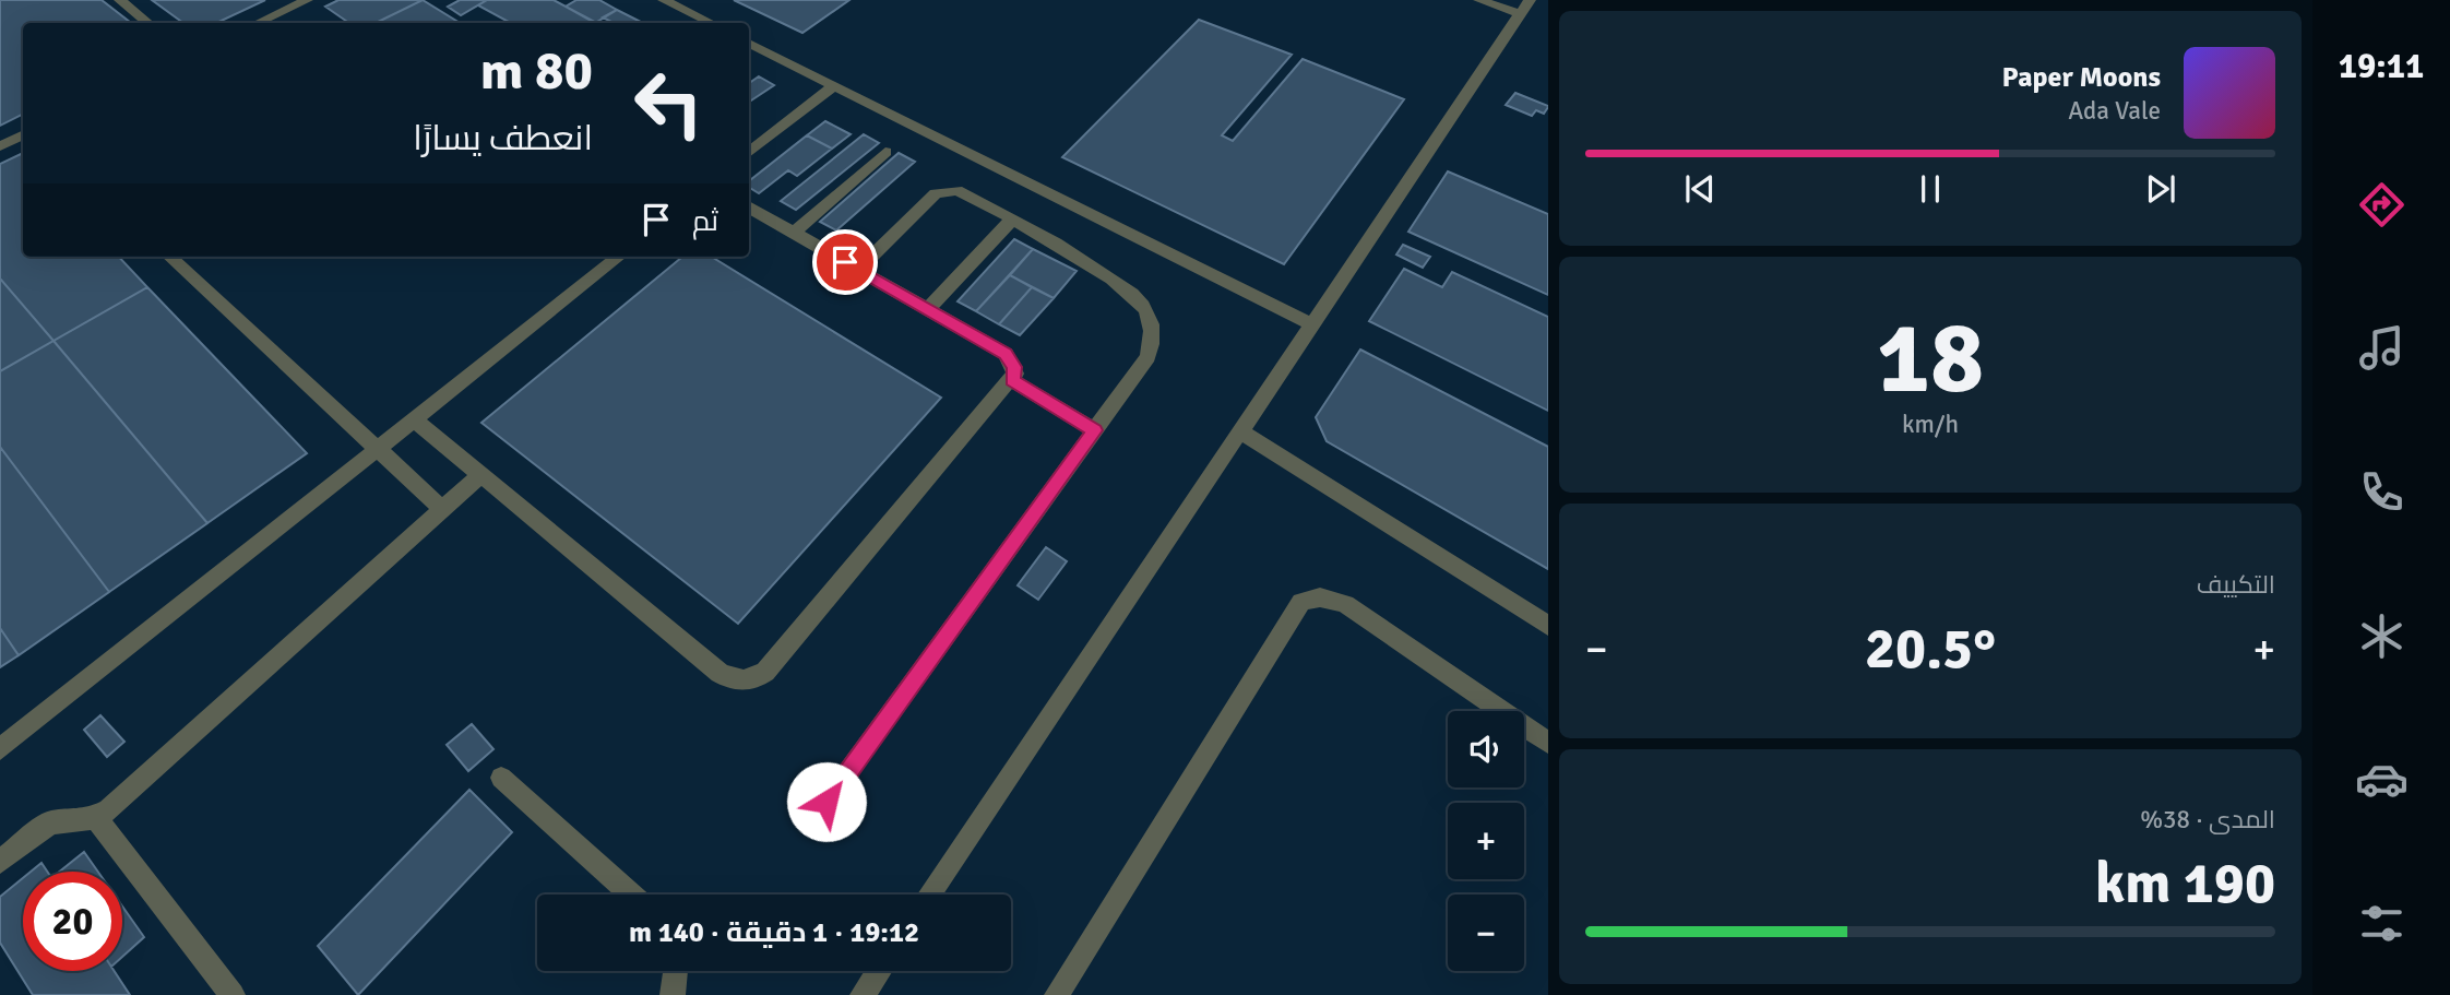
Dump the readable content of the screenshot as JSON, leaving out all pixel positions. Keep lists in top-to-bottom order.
{
  "page": {
    "tabs": "19:11",
    "turn": ["80 m", "انعطف يسارًا"],
    "song": ["Paper Moons", "Ada Vale"],
    "then": "ثم",
    "tile": [
      ["18", "km/h"],
      "التكييف",
      ["المدى · 38%", "190 km"]
    ],
    "heat": ["−", "20.5°", "+"],
    "map_buttons": ["+", "−"],
    "limit": "20",
    "trip": "19:12 · 1 دقيقة · 140 m"
  }
}
